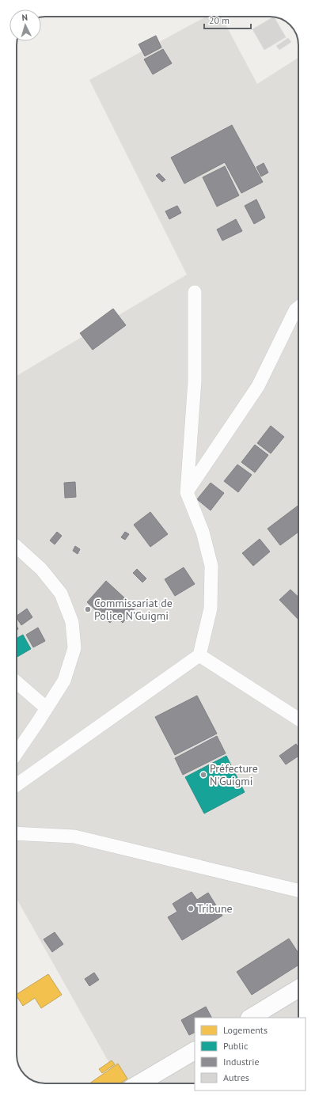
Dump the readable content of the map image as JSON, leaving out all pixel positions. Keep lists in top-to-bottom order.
{
  "places": ["Commissariat de Police N'Guigmi", "Préfecture N'Guigmi", "Tribune"],
  "legend": [
    "Logements",
    "Public",
    "Industrie",
    "Autres"
  ],
  "scale_bar": "20 m",
  "north": "top"
}
